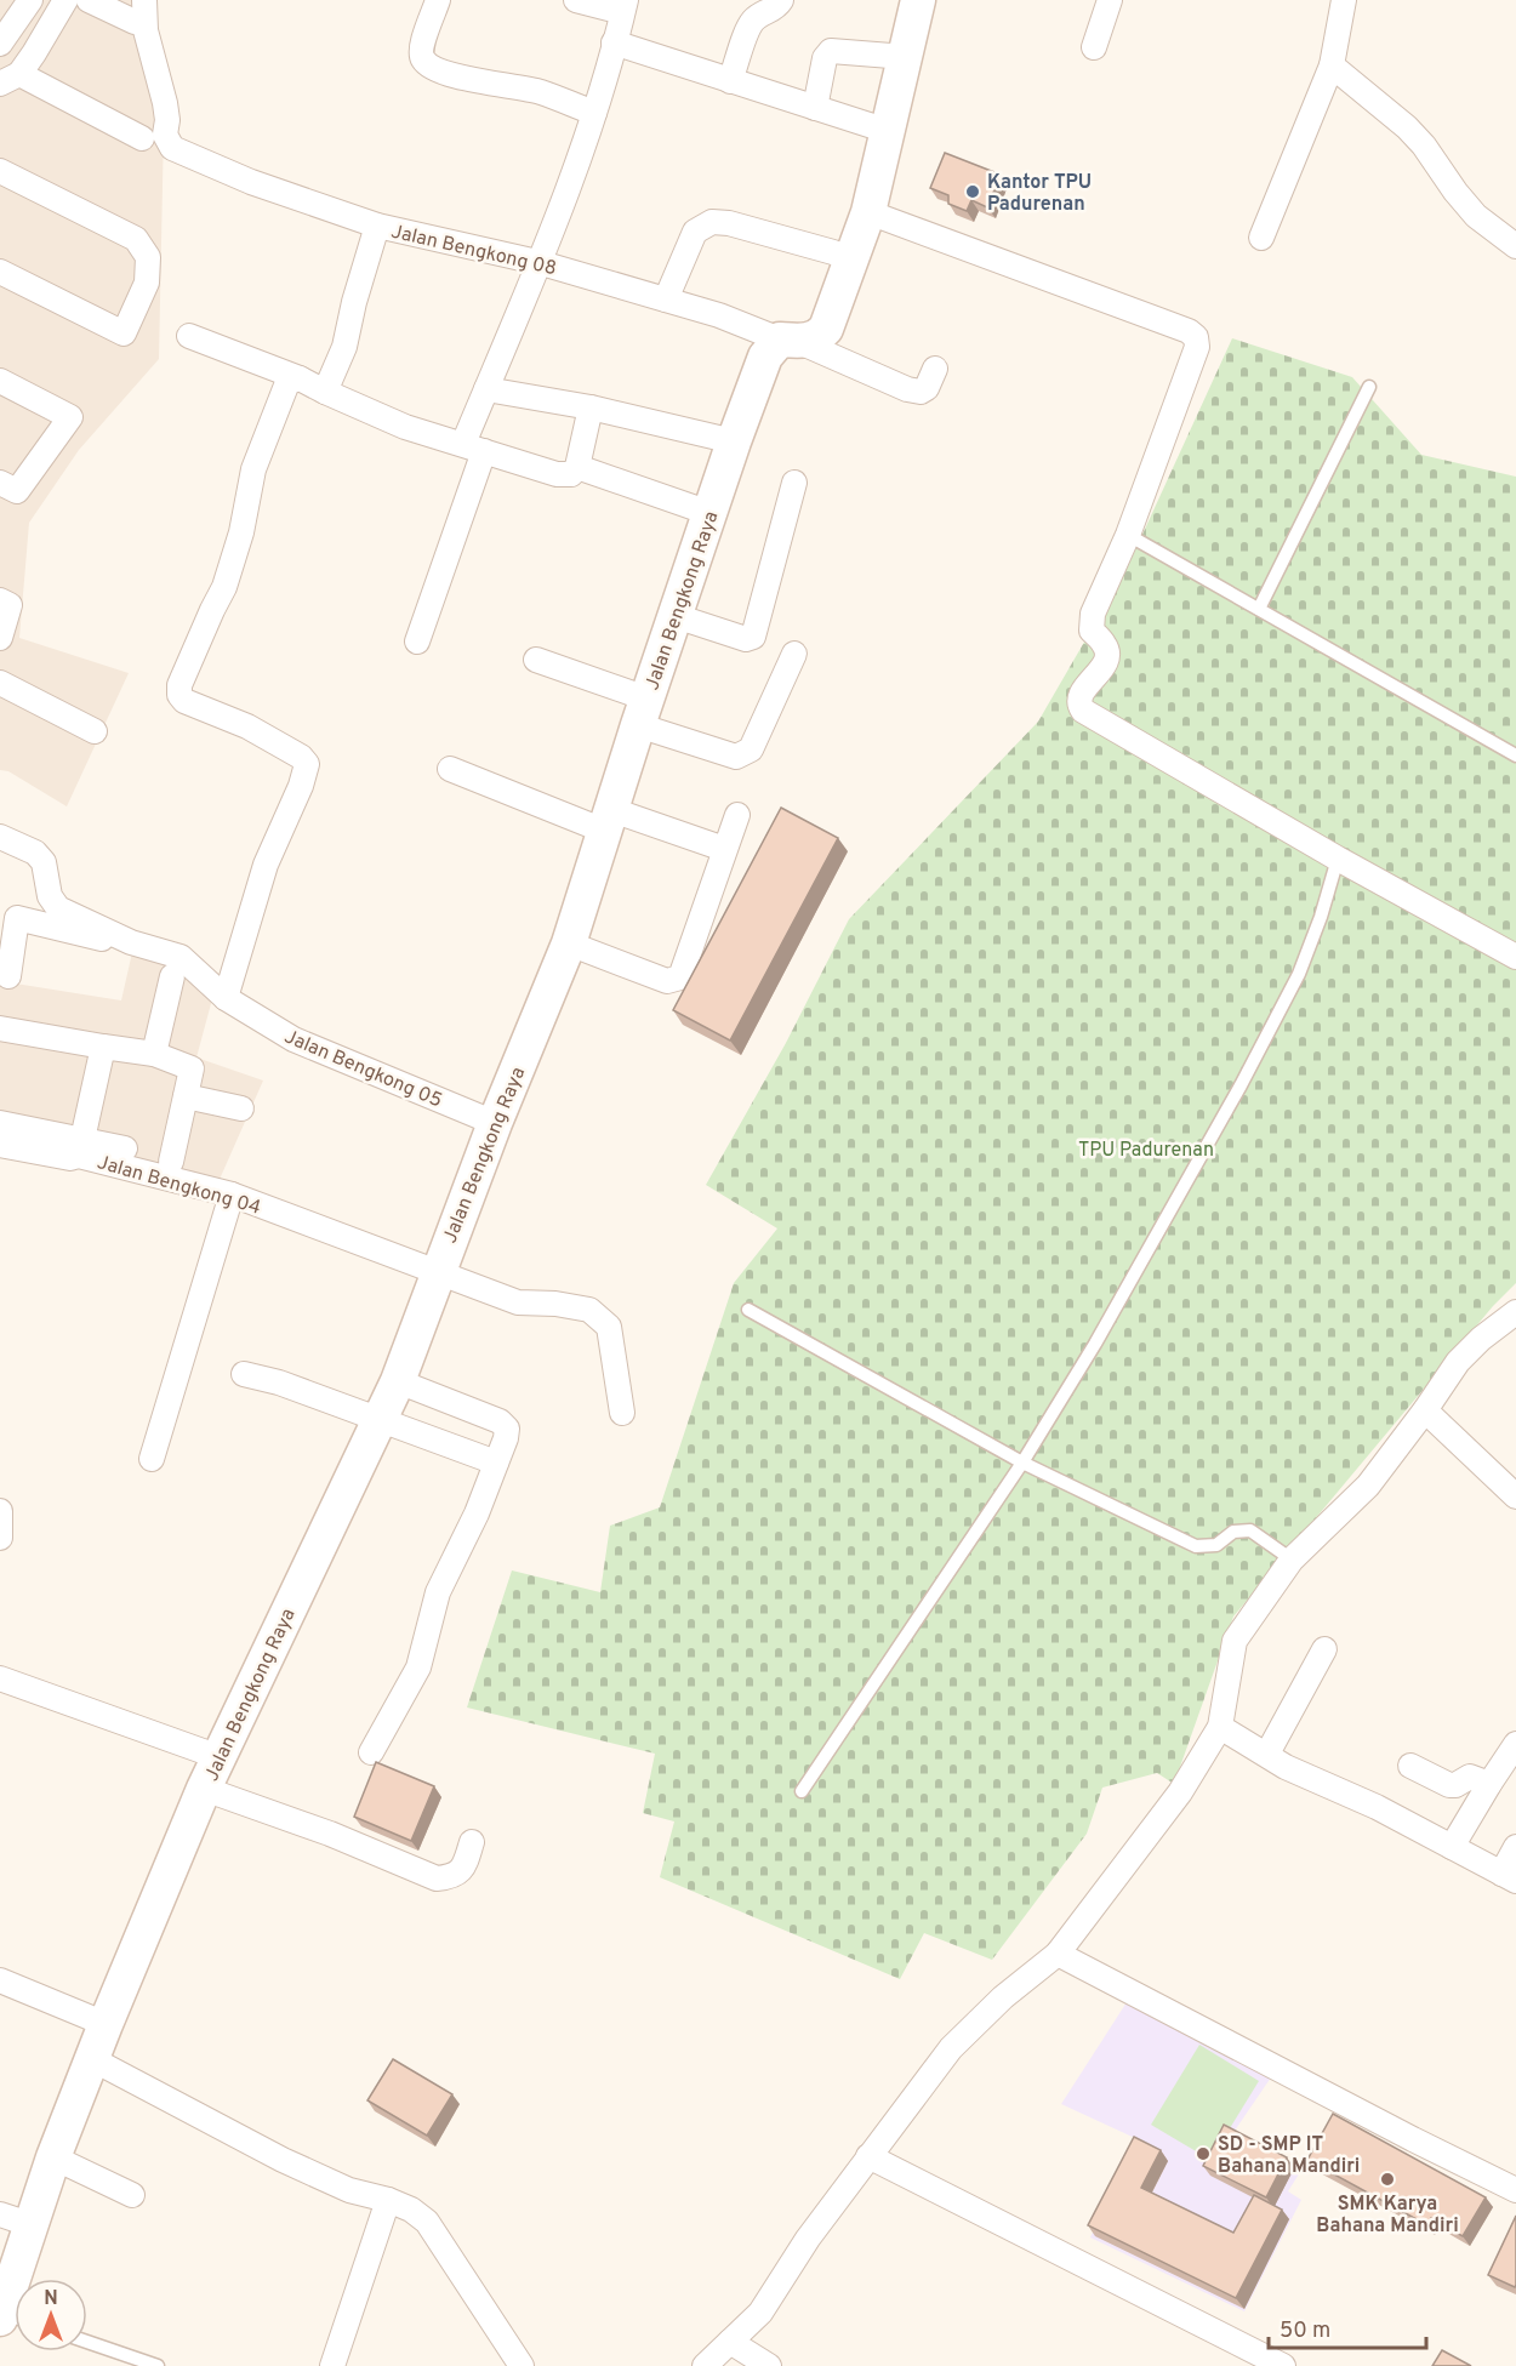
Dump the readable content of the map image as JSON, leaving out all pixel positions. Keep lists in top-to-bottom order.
{
  "streets": {
    "street": [
      "Jalan Bengkong 08",
      "Jalan Bengkong Raya",
      "Jalan Bengkong 05",
      "Jalan Bengkong 04"
    ]
  },
  "crossings": [
    ["Jalan Bengkong 08", "Jalan Bengkong Raya"],
    ["Jalan Bengkong Raya", "Jalan Bengkong 05"],
    ["Jalan Bengkong Raya", "Jalan Bengkong 04"]
  ],
  "parks": ["TPU Padurenan"],
  "places": ["Kantor TPU Padurenan", "SD - SMP IT Bahana Mandiri", "SMK Karya Bahana Mandiri"],
  "scale_bar": "50 m",
  "north": "top"
}
